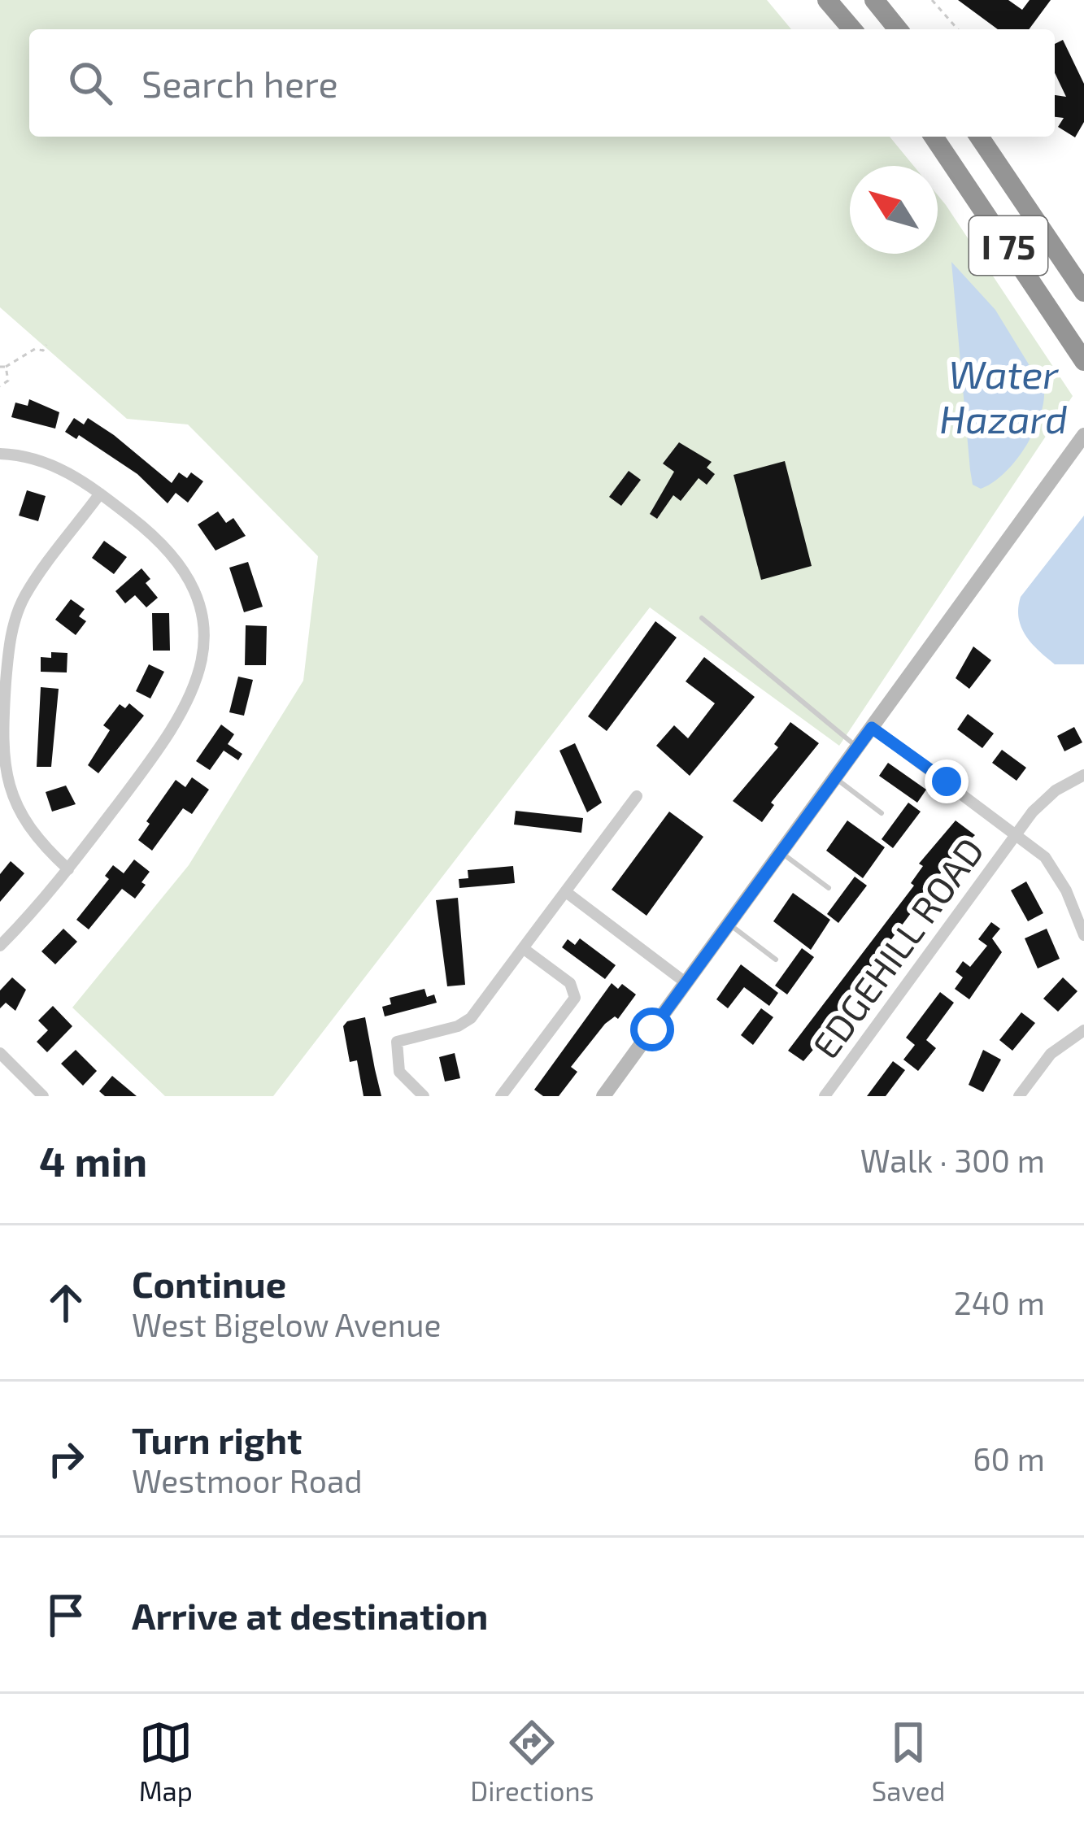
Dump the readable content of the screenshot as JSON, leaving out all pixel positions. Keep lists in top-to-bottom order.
{
  "streets": {
    "highway": ["I 75"],
    "street": ["EDGEHILL ROAD"]
  },
  "water": ["Water Hazard"],
  "north": "top left",
  "page": {
    "search": "Search here",
    "heading": ["4 min", "Walk · 300 m"],
    "list": [
      ["Continue", "West Bigelow Avenue", "240 m"],
      ["Turn right", "Westmoor Road", "60 m"],
      "Arrive at destination"
    ],
    "nav": ["Map", "Directions", "Saved"]
  }
}
